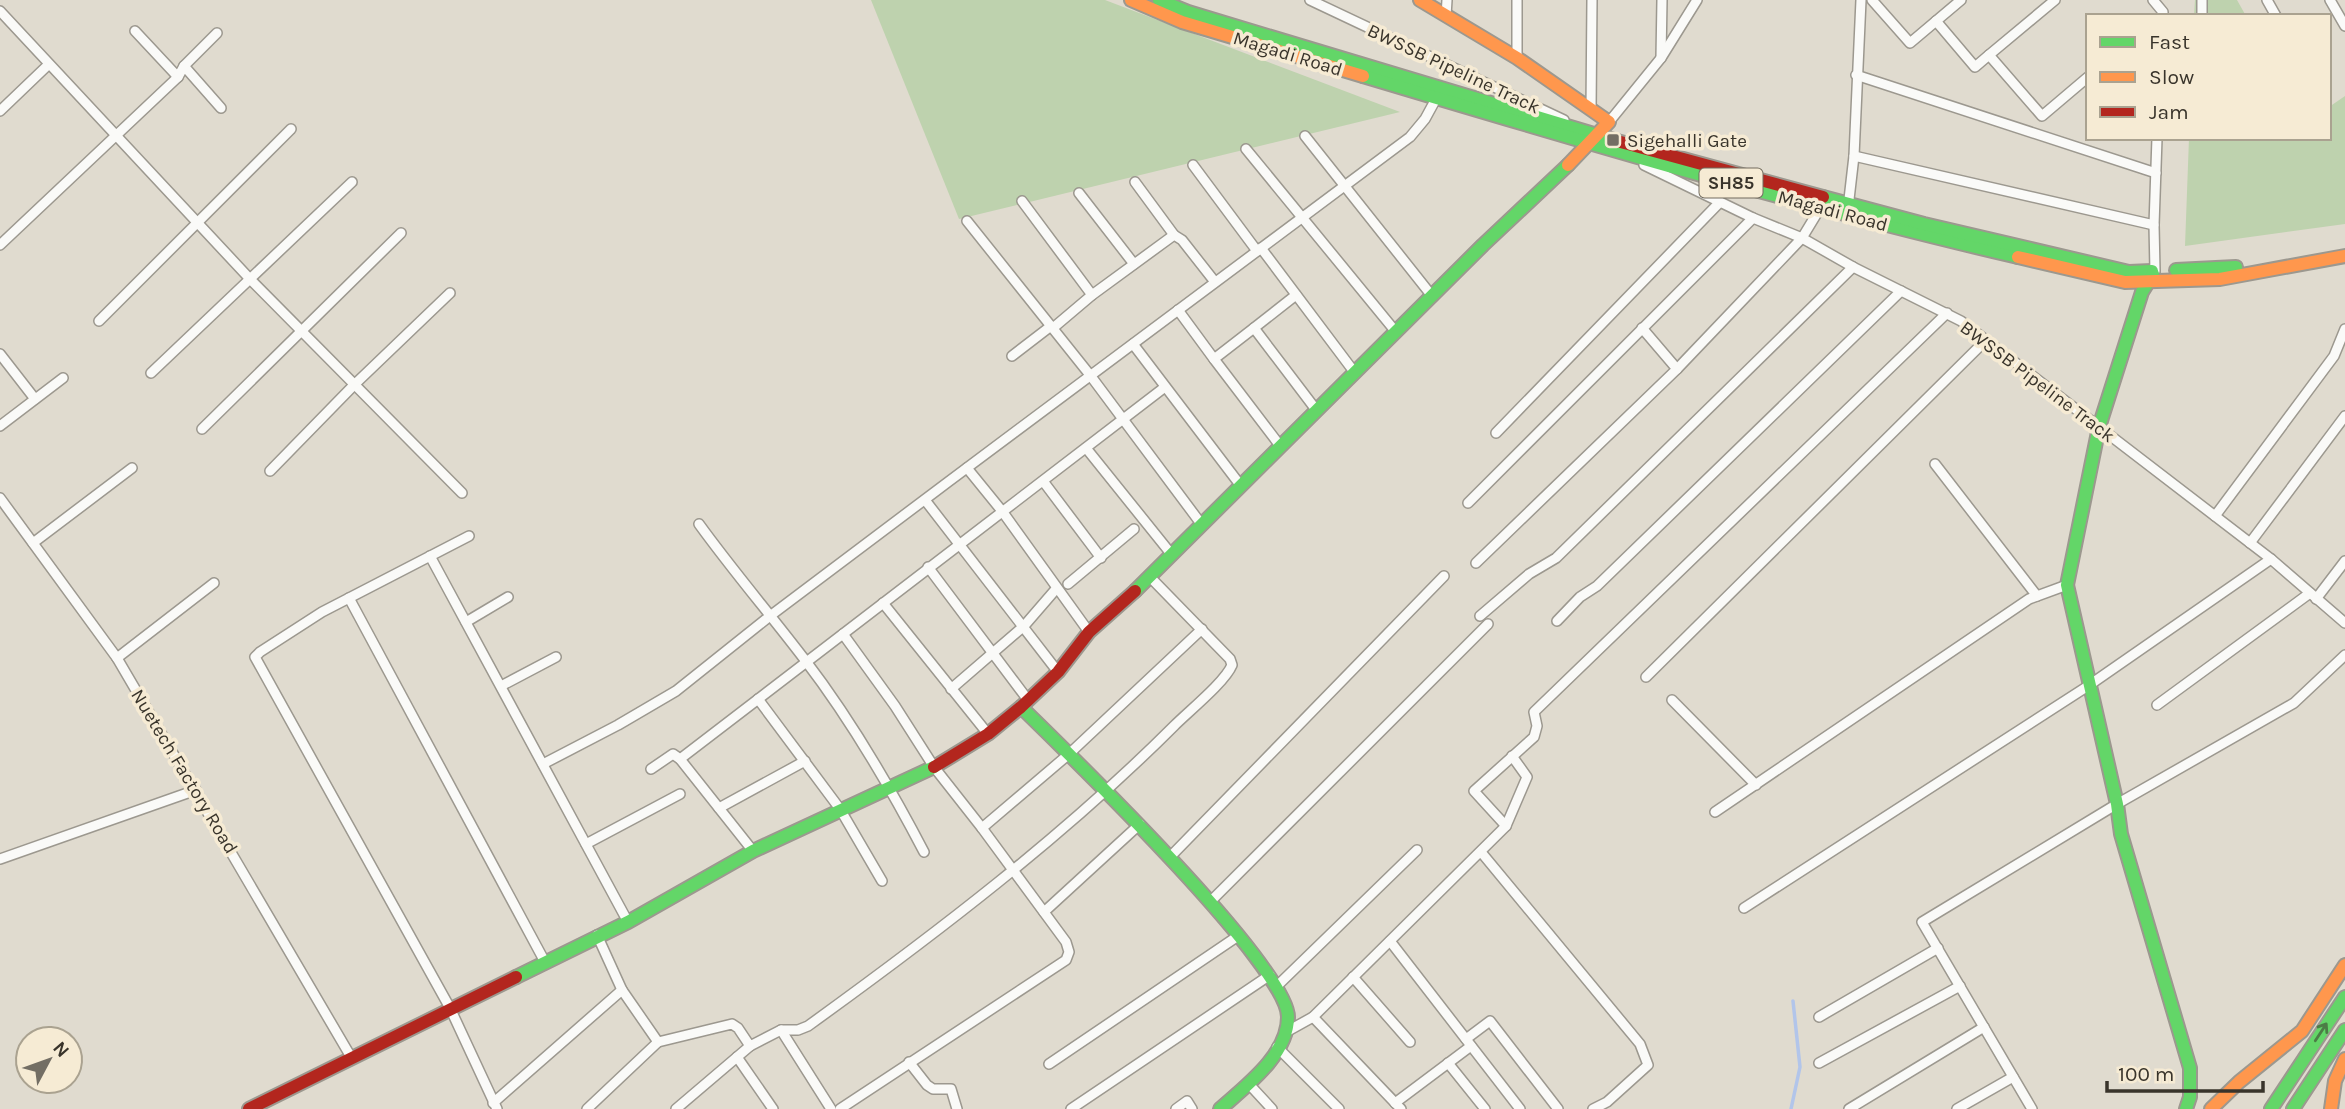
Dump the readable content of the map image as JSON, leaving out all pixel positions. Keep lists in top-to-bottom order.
{
  "streets": {
    "main road": ["Magadi Road", "SH85"],
    "street": ["BWSSB Pipeline Track", "Nuetech Factory Road"]
  },
  "crossings": [
    ["Magadi Road", "BWSSB Pipeline Track"]
  ],
  "places": {
    "transit": ["Sigehalli Gate"]
  },
  "legend": ["Fast", "Slow", "Jam"],
  "scale_bar": "100 m",
  "north": "top right"
}
